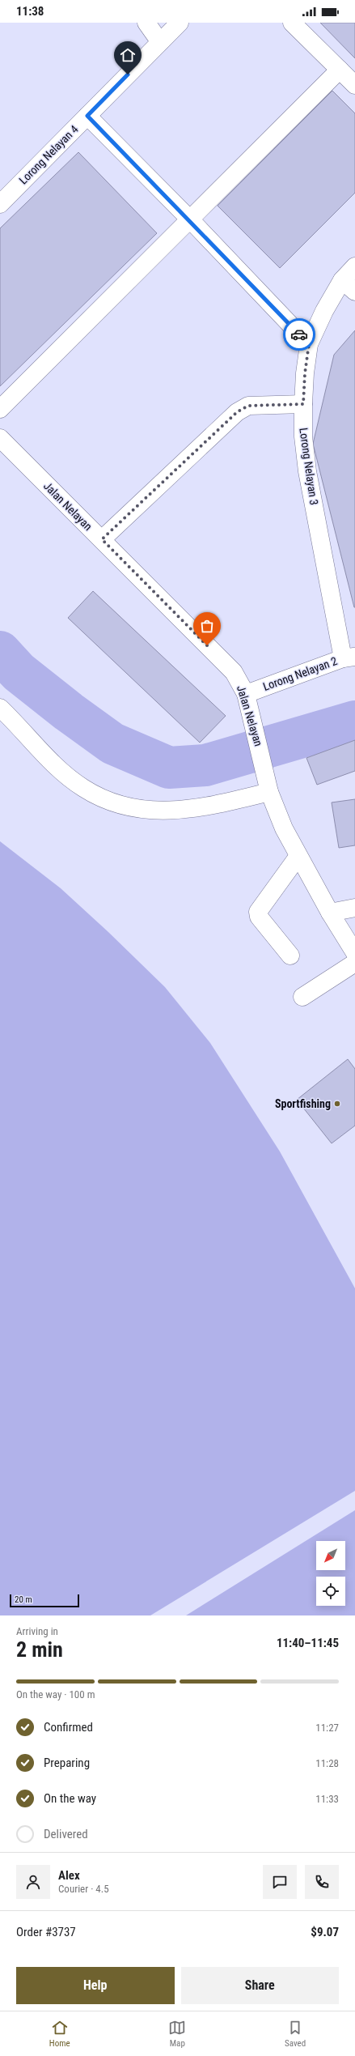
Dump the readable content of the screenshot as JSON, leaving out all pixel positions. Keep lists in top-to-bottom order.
{
  "streets": {
    "street": [
      "Lorong Nelayan 4",
      "Lorong Nelayan 3",
      "Jalan Nelayan",
      "Lorong Nelayan 2"
    ]
  },
  "crossings": [
    ["Lorong Nelayan 3", "Lorong Nelayan 2"],
    ["Jalan Nelayan", "Lorong Nelayan 2"]
  ],
  "places": ["Sportfishing"],
  "scale_bar": "20 m",
  "north": "bottom left",
  "page": {
    "status": "11:38",
    "scale": "20 m",
    "heading": ["2 min", "Arriving in", "11:40–11:45"],
    "panel": [
      "Alex",
      "Courier · 4.5",
      "Order #3737",
      "$9.07"
    ],
    "bar": "On the way · 100 m",
    "list": [
      ["Confirmed", "11:27"],
      ["Preparing", "11:28"],
      ["On the way", "11:33"],
      "Delivered"
    ],
    "buttons": ["Help", "Share"],
    "tabs": ["Home", "Map", "Saved"]
  }
}
